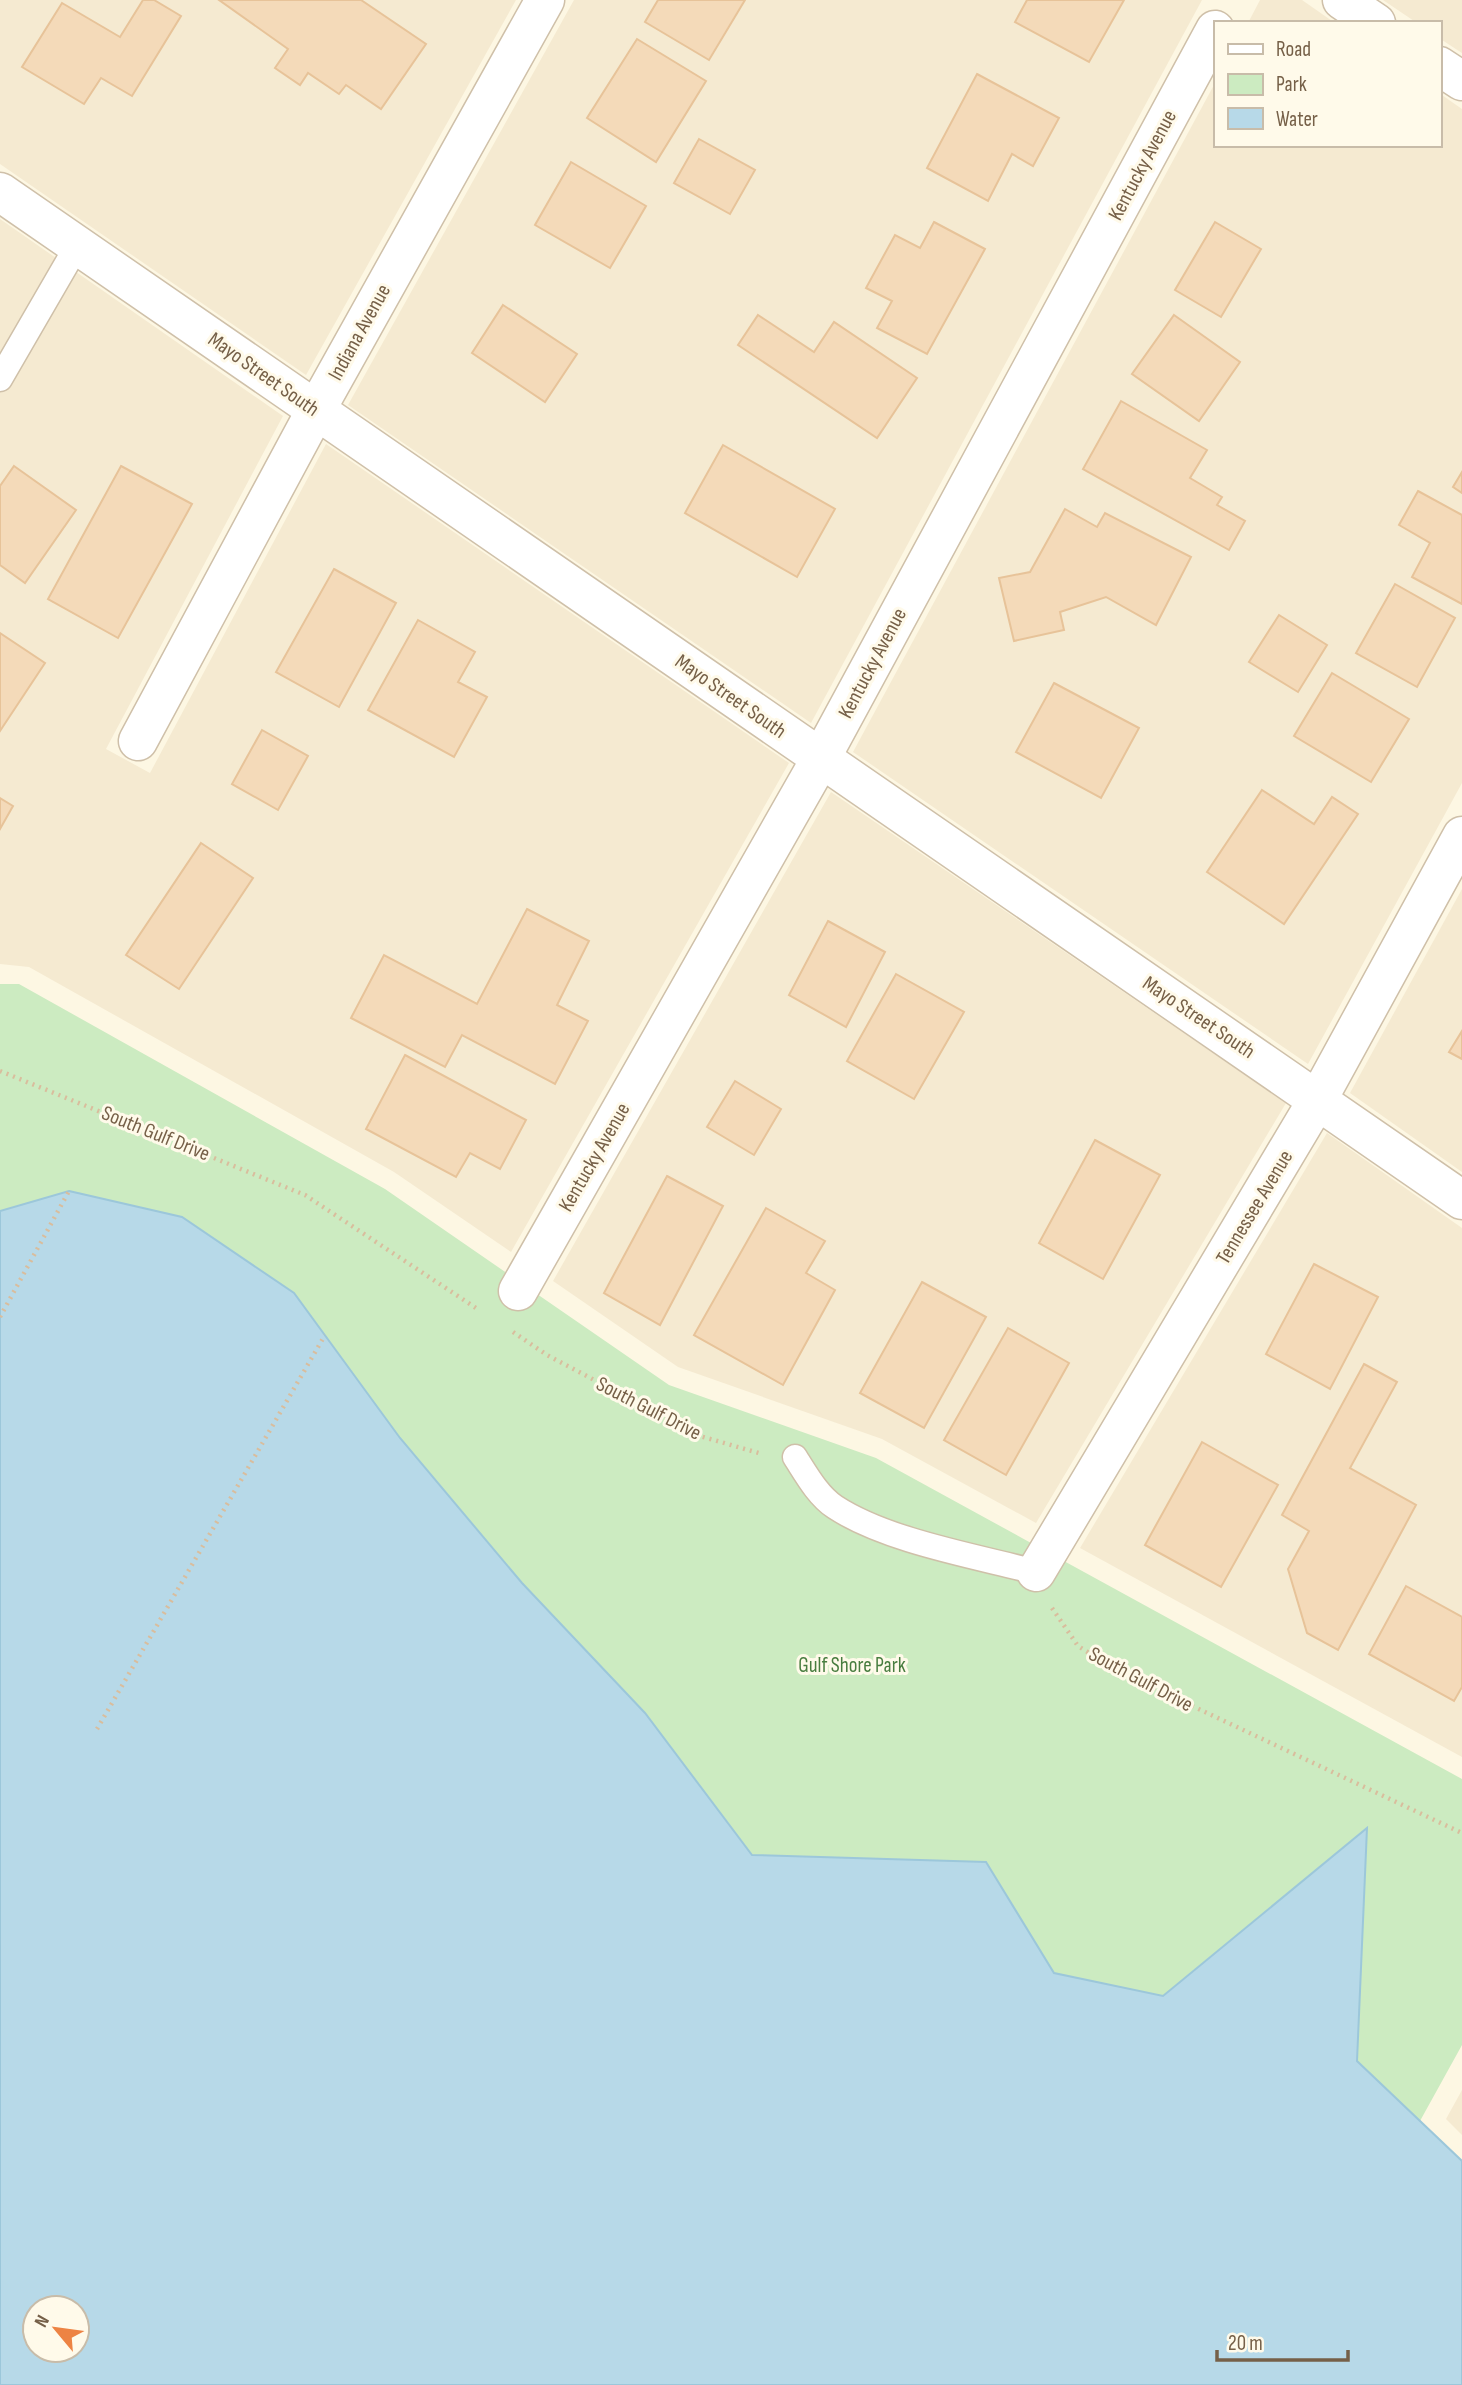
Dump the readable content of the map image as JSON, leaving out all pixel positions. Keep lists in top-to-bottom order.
{
  "streets": {
    "street": [
      "Kentucky Avenue",
      "Indiana Avenue",
      "Mayo Street South",
      "Tennessee Avenue"
    ],
    "path": ["South Gulf Drive"]
  },
  "crossings": [
    ["Kentucky Avenue", "Mayo Street South"],
    ["Indiana Avenue", "Mayo Street South"],
    ["Mayo Street South", "Tennessee Avenue"],
    ["South Gulf Drive", "Tennessee Avenue"]
  ],
  "parks": ["Gulf Shore Park"],
  "legend": ["Road", "Park", "Water"],
  "scale_bar": "20 m",
  "north": "top left"
}
